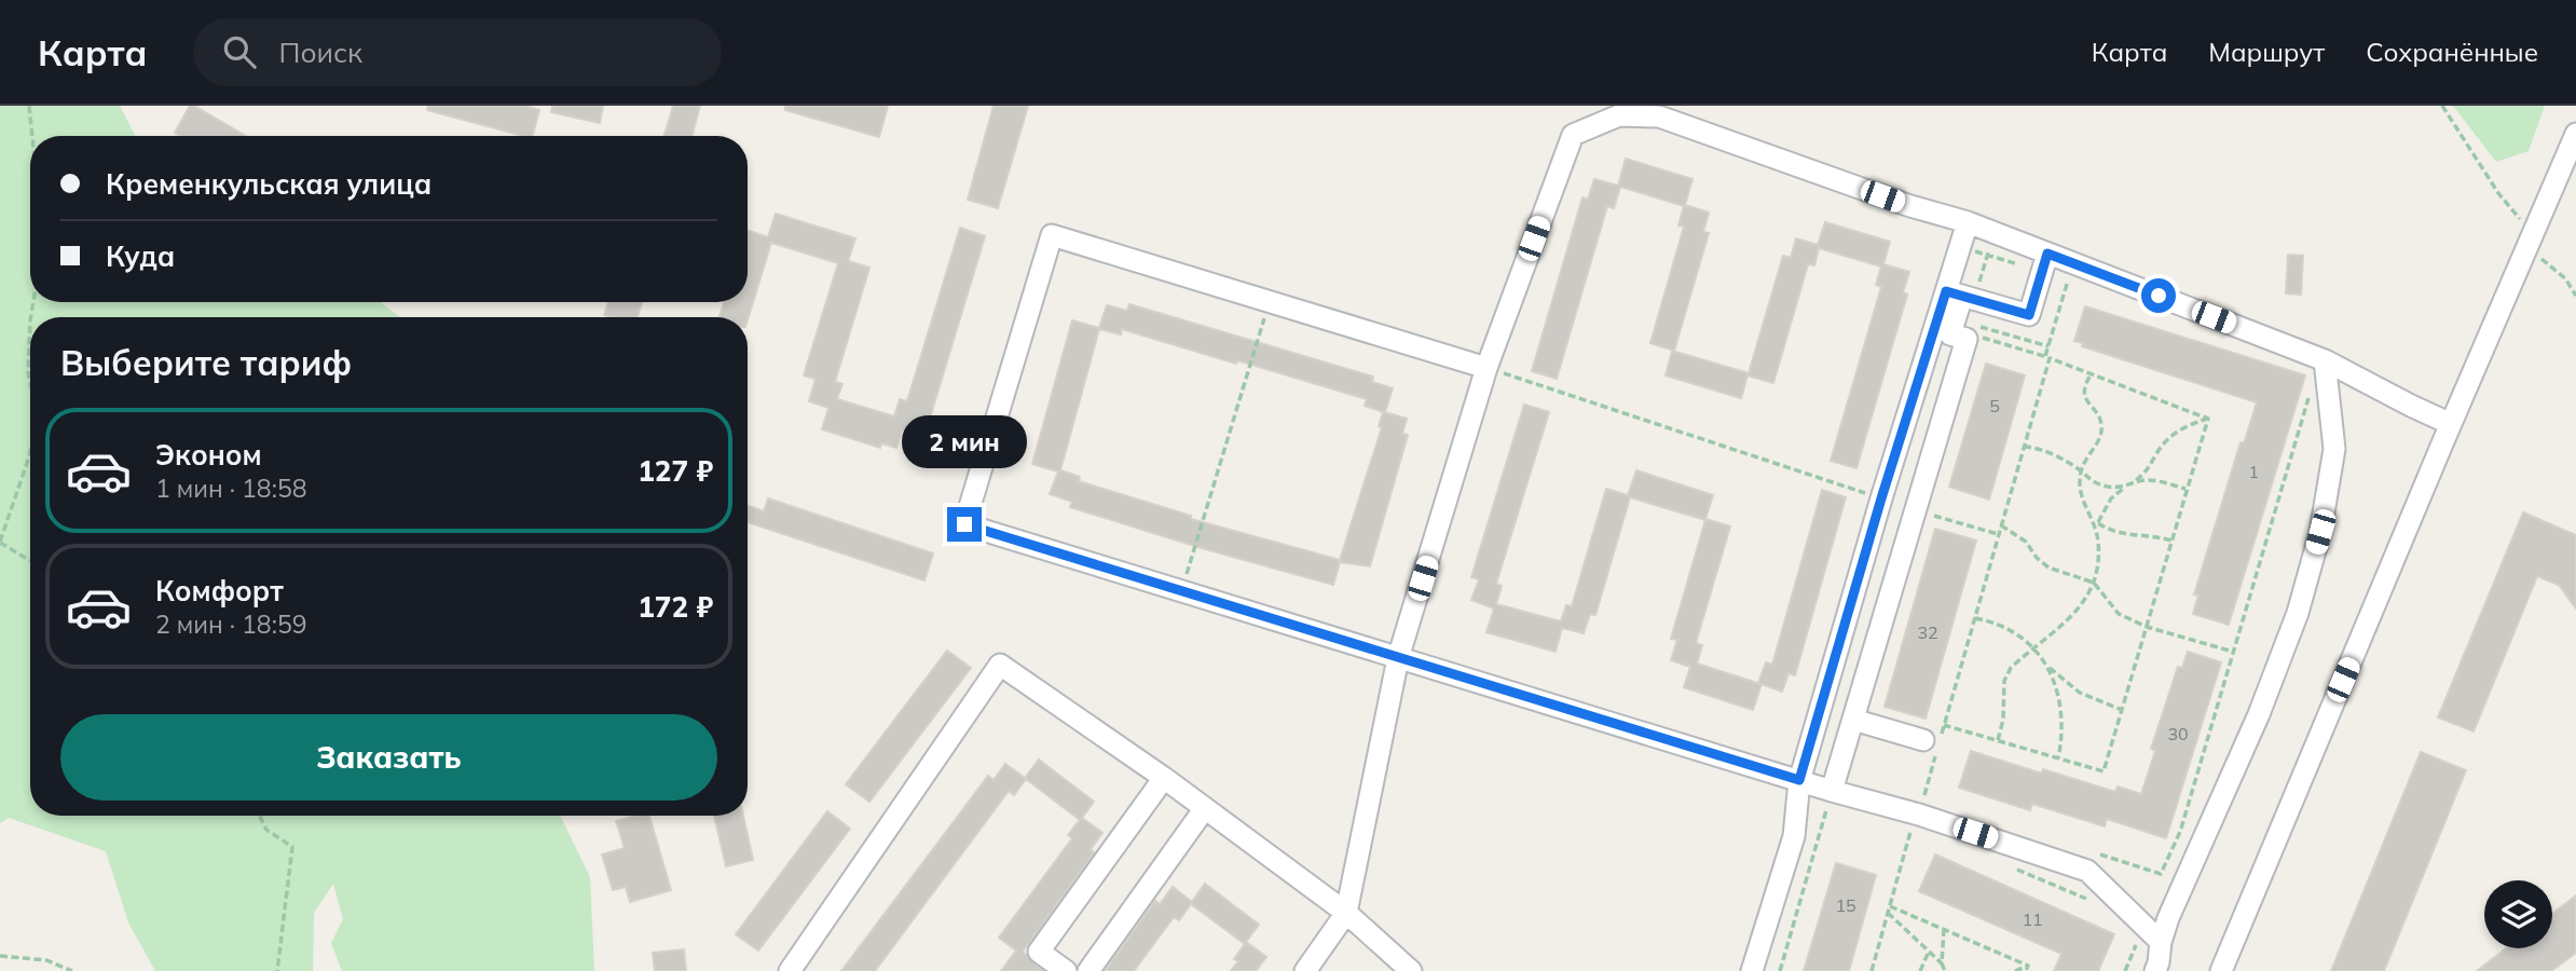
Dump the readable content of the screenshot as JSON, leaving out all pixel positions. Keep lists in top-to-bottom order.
{
  "house_numbers": [
    "5",
    "1",
    "32",
    "30",
    "15",
    "11"
  ],
  "page": {
    "header": "Карта",
    "search": "Поиск",
    "nav": ["Карта", "Маршрут", "Сохранённые"],
    "banner": ["Кременкульская улица", "Куда"],
    "heading": "Выберите тариф",
    "list": [
      {
        "name": "Эконом",
        "note": "1 мин · 18:58",
        "value": "127 ₽"
      },
      {
        "name": "Комфорт",
        "note": "2 мин · 18:59",
        "value": "172 ₽"
      }
    ],
    "bubble": "2 мин",
    "buttons": "Заказать"
  }
}
